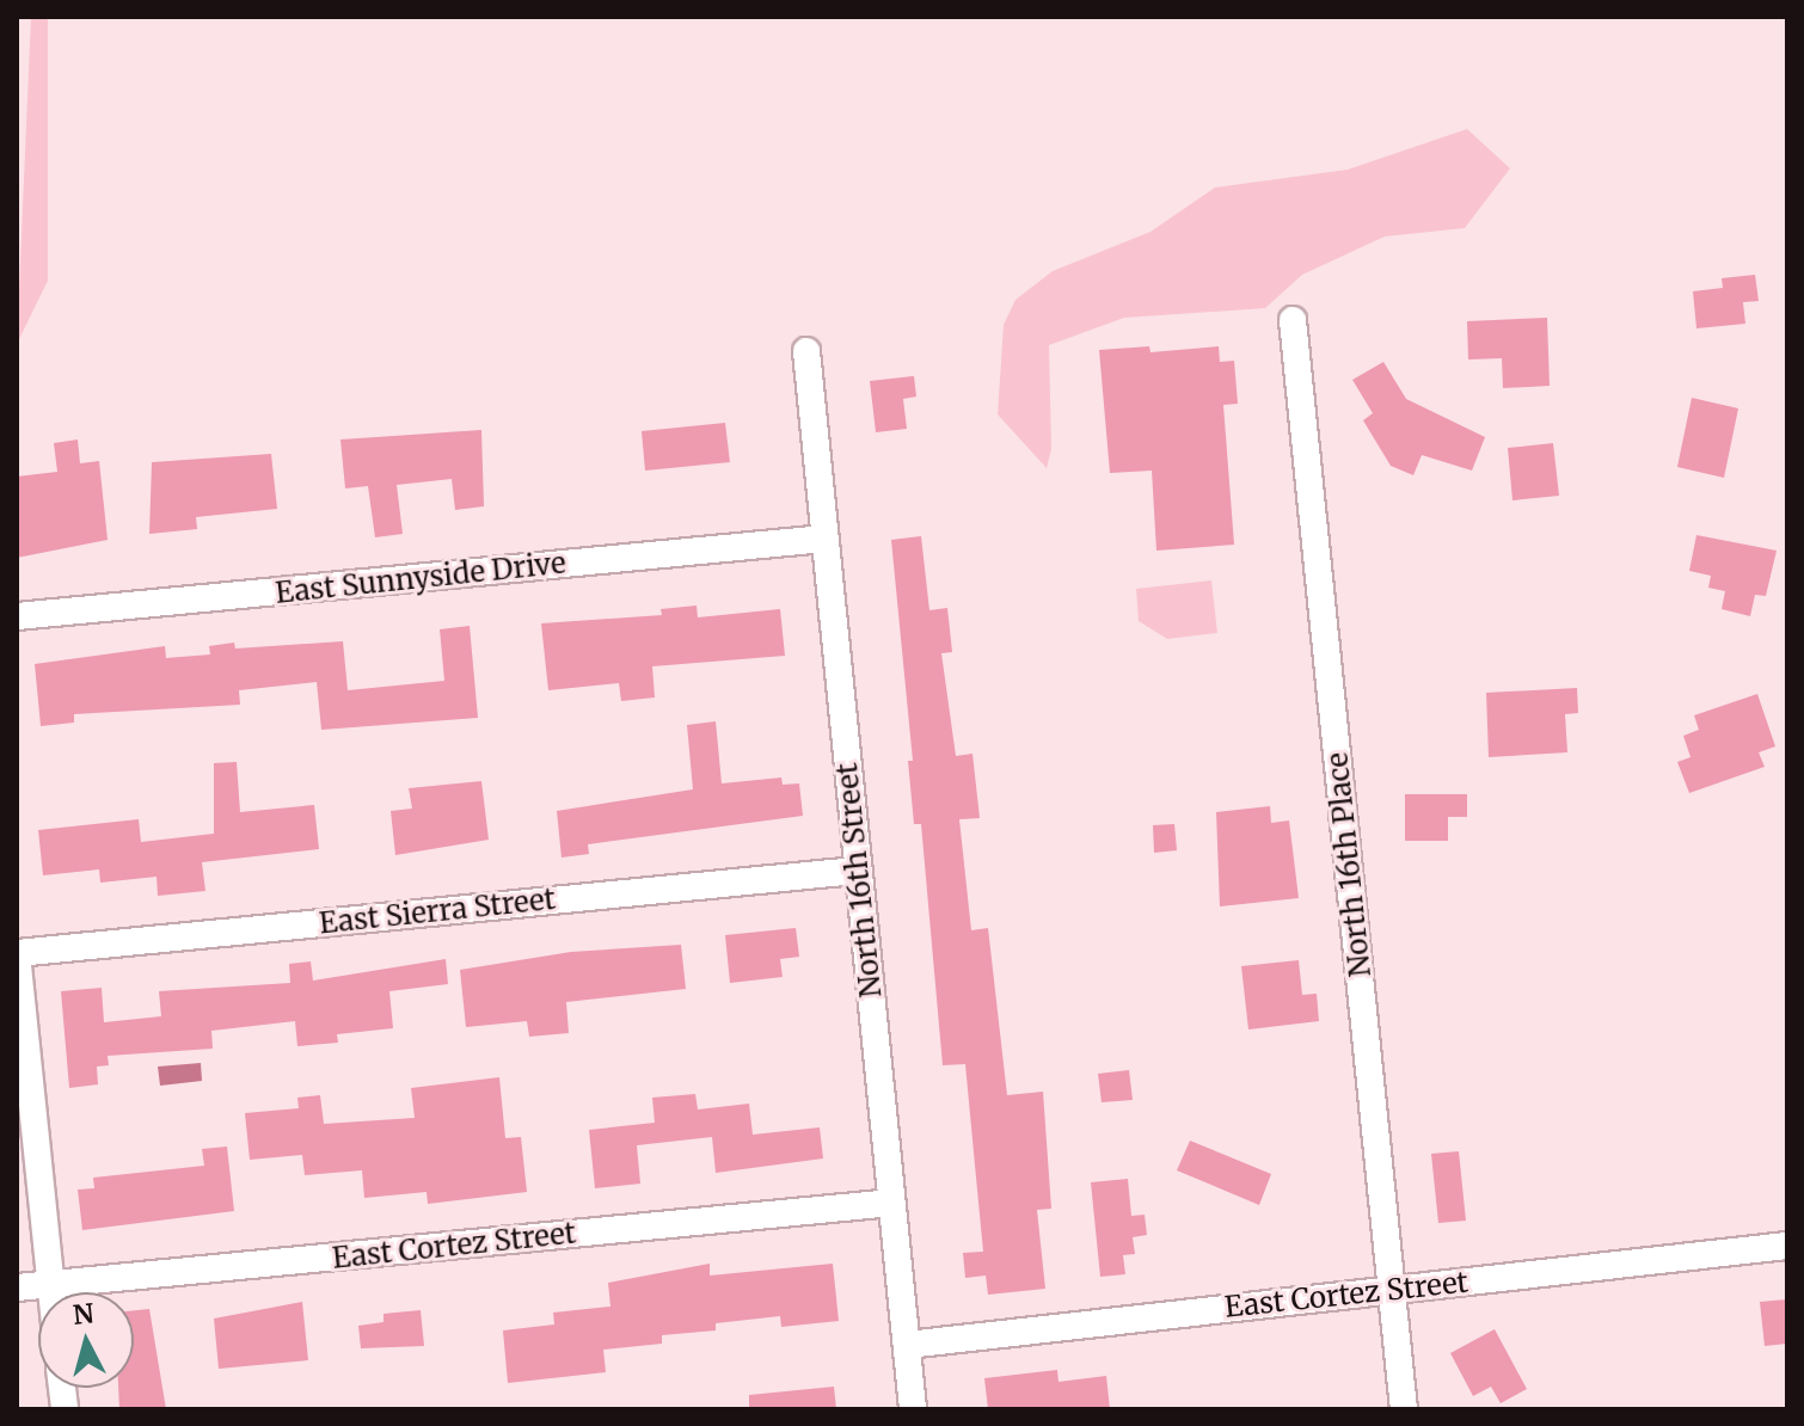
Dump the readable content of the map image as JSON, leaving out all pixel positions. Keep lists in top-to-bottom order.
{
  "streets": {
    "street": [
      "East Sunnyside Drive",
      "North 16th Place",
      "North 16th Street",
      "East Sierra Street",
      "East Cortez Street"
    ]
  },
  "crossings": [
    ["East Sunnyside Drive", "North 16th Street"],
    ["North 16th Place", "East Cortez Street"],
    ["North 16th Street", "East Sierra Street"],
    ["North 16th Street", "East Cortez Street"]
  ],
  "north": "top"
}
